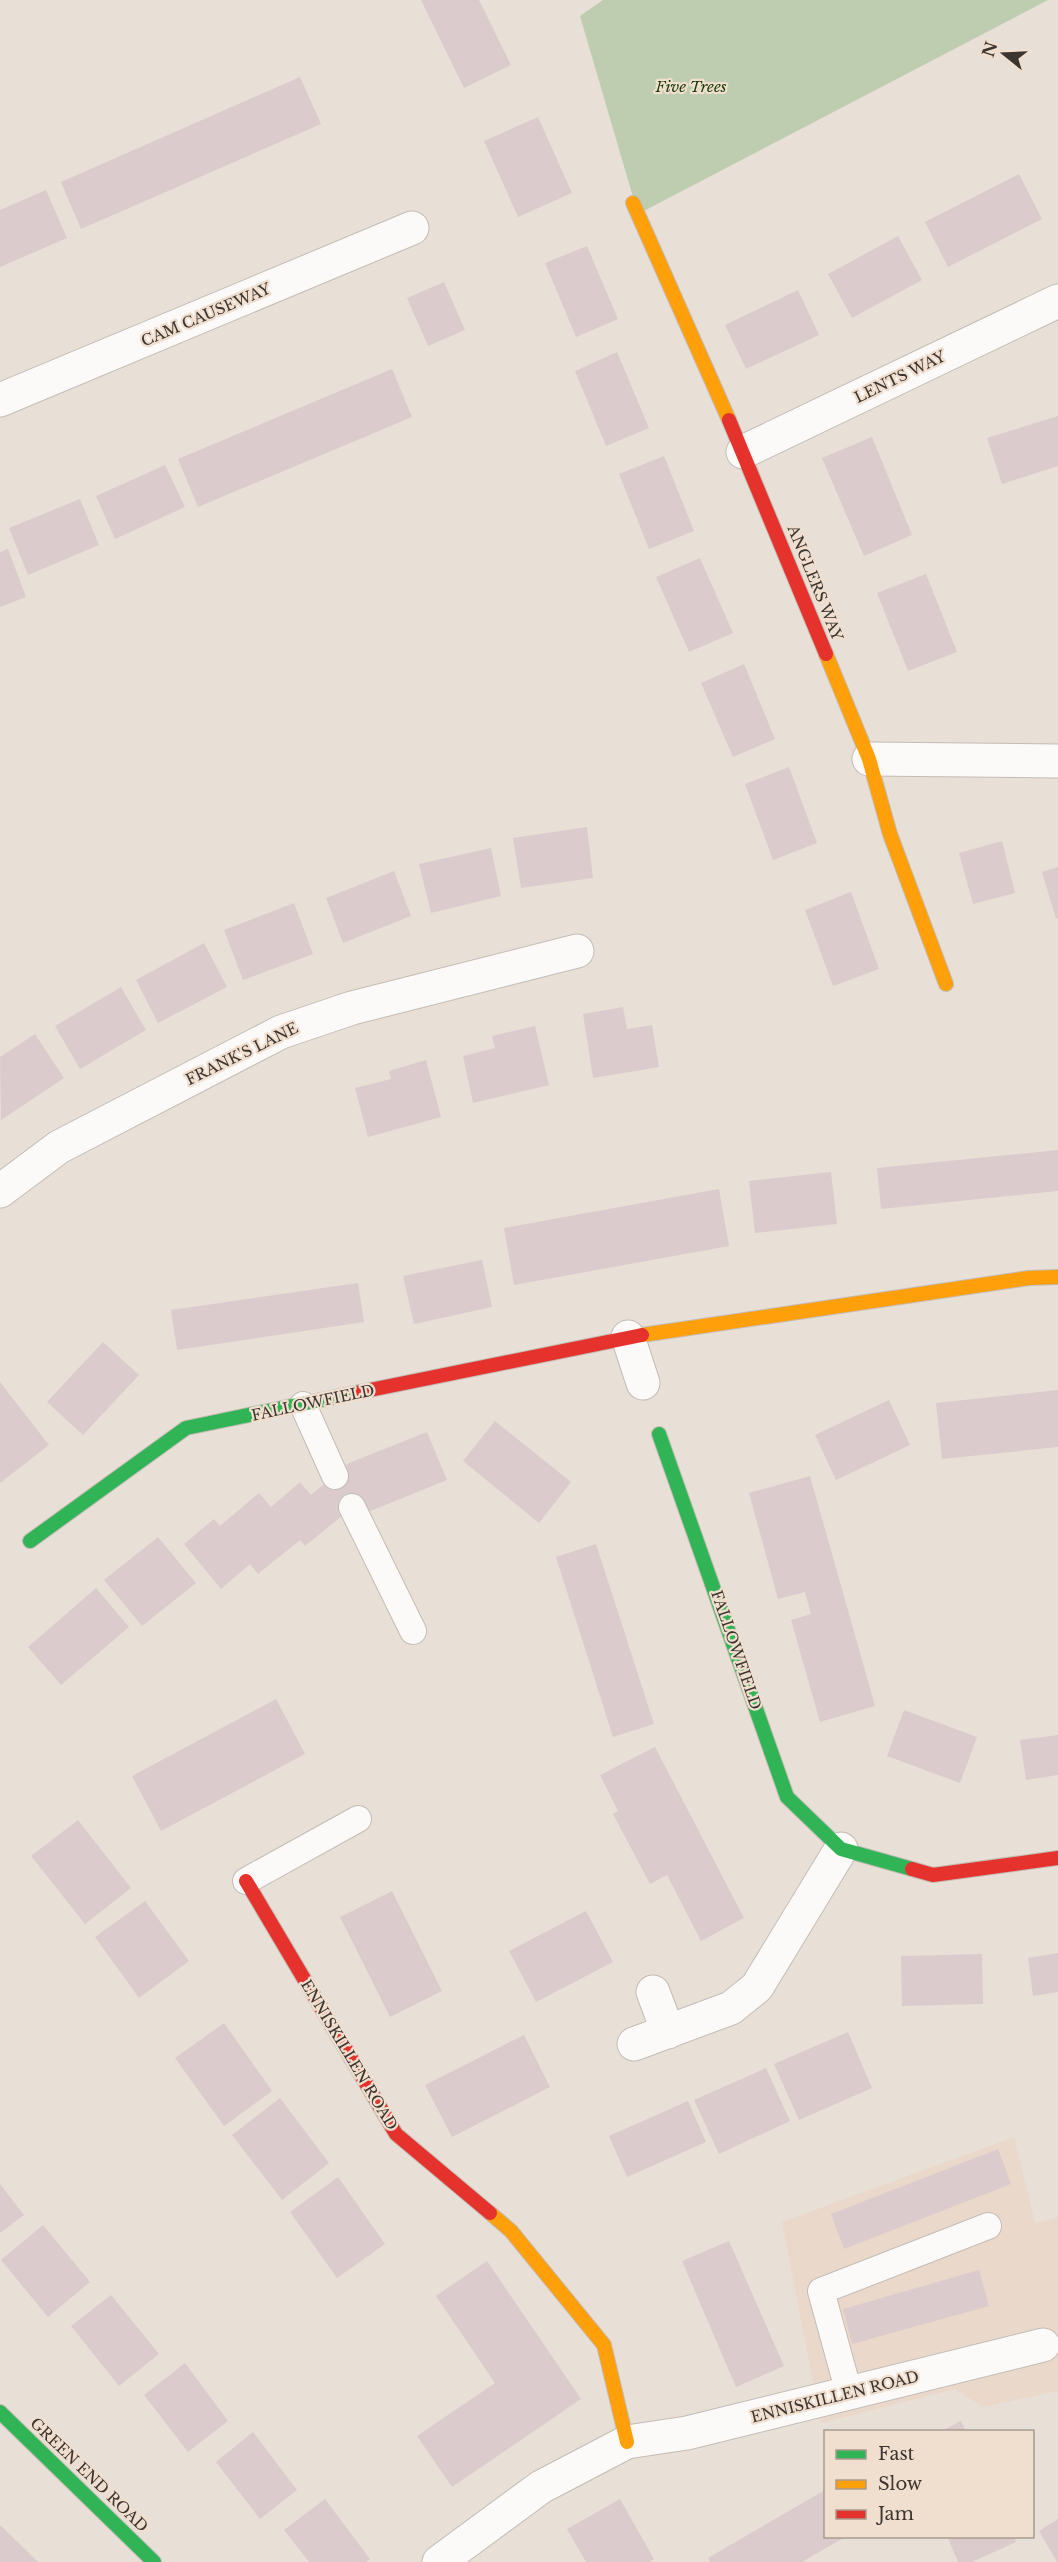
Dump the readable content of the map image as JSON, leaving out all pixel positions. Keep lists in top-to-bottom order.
{
  "streets": {
    "street": [
      "CAM CAUSEWAY",
      "LENTS WAY",
      "ANGLERS WAY",
      "FRANK'S LANE",
      "FALLOWFIELD",
      "ENNISKILLEN ROAD",
      "GREEN END ROAD"
    ]
  },
  "crossings": [
    ["LENTS WAY", "ANGLERS WAY"]
  ],
  "parks": ["Five Trees"],
  "legend": ["Fast", "Slow", "Jam"],
  "north": "left"
}
